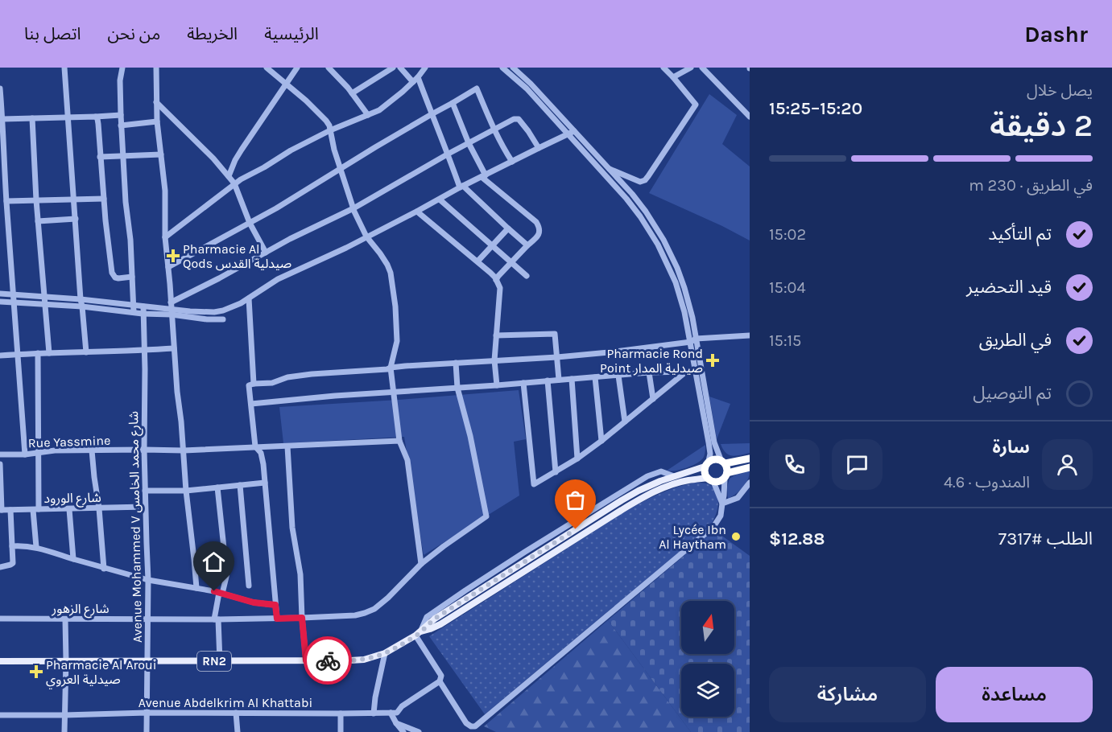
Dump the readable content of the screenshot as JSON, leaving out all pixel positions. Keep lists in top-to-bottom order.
{
  "streets": {
    "highway": ["RN2"],
    "street": [
      "Rue Yassmine",
      "شارع الورود",
      "Avenue Mohammed V شارع محمد الخامس",
      "شارع الزهور",
      "Avenue Abdelkrim Al Khattabi"
    ]
  },
  "crossings": [
    ["Rue Yassmine", "Avenue Mohammed V شارع محمد الخامس"],
    ["شارع الورود", "Avenue Mohammed V شارع محمد الخامس"],
    ["Avenue Mohammed V شارع محمد الخامس", "شارع الزهور"],
    ["Avenue Mohammed V شارع محمد الخامس", "RN2"],
    ["Avenue Mohammed V شارع محمد الخامس", "Avenue Abdelkrim Al Khattabi"]
  ],
  "places": {
    "health": ["Pharmacie Al Qods صيدلية القدس", "Pharmacie Rond Point صيدلية المدار", "Pharmacie Al Aroui صيدلية العروي"],
    "other": ["Lycée Ibn Al Haytham"]
  },
  "north": "top",
  "page": {
    "header": "Dashr",
    "nav": [
      "الرئيسية",
      "الخريطة",
      "من نحن",
      "اتصل بنا"
    ],
    "heading": ["2 دقيقة", "يصل خلال", "15:20–15:25"],
    "panel": [
      "سارة",
      "المندوب · 4.6",
      "الطلب #7317",
      "$12.88"
    ],
    "bar": "في الطريق · 230 m",
    "list": [
      ["تم التأكيد", "15:02"],
      ["قيد التحضير", "15:04"],
      ["في الطريق", "15:15"],
      "تم التوصيل"
    ],
    "buttons": ["مساعدة", "مشاركة"]
  }
}
